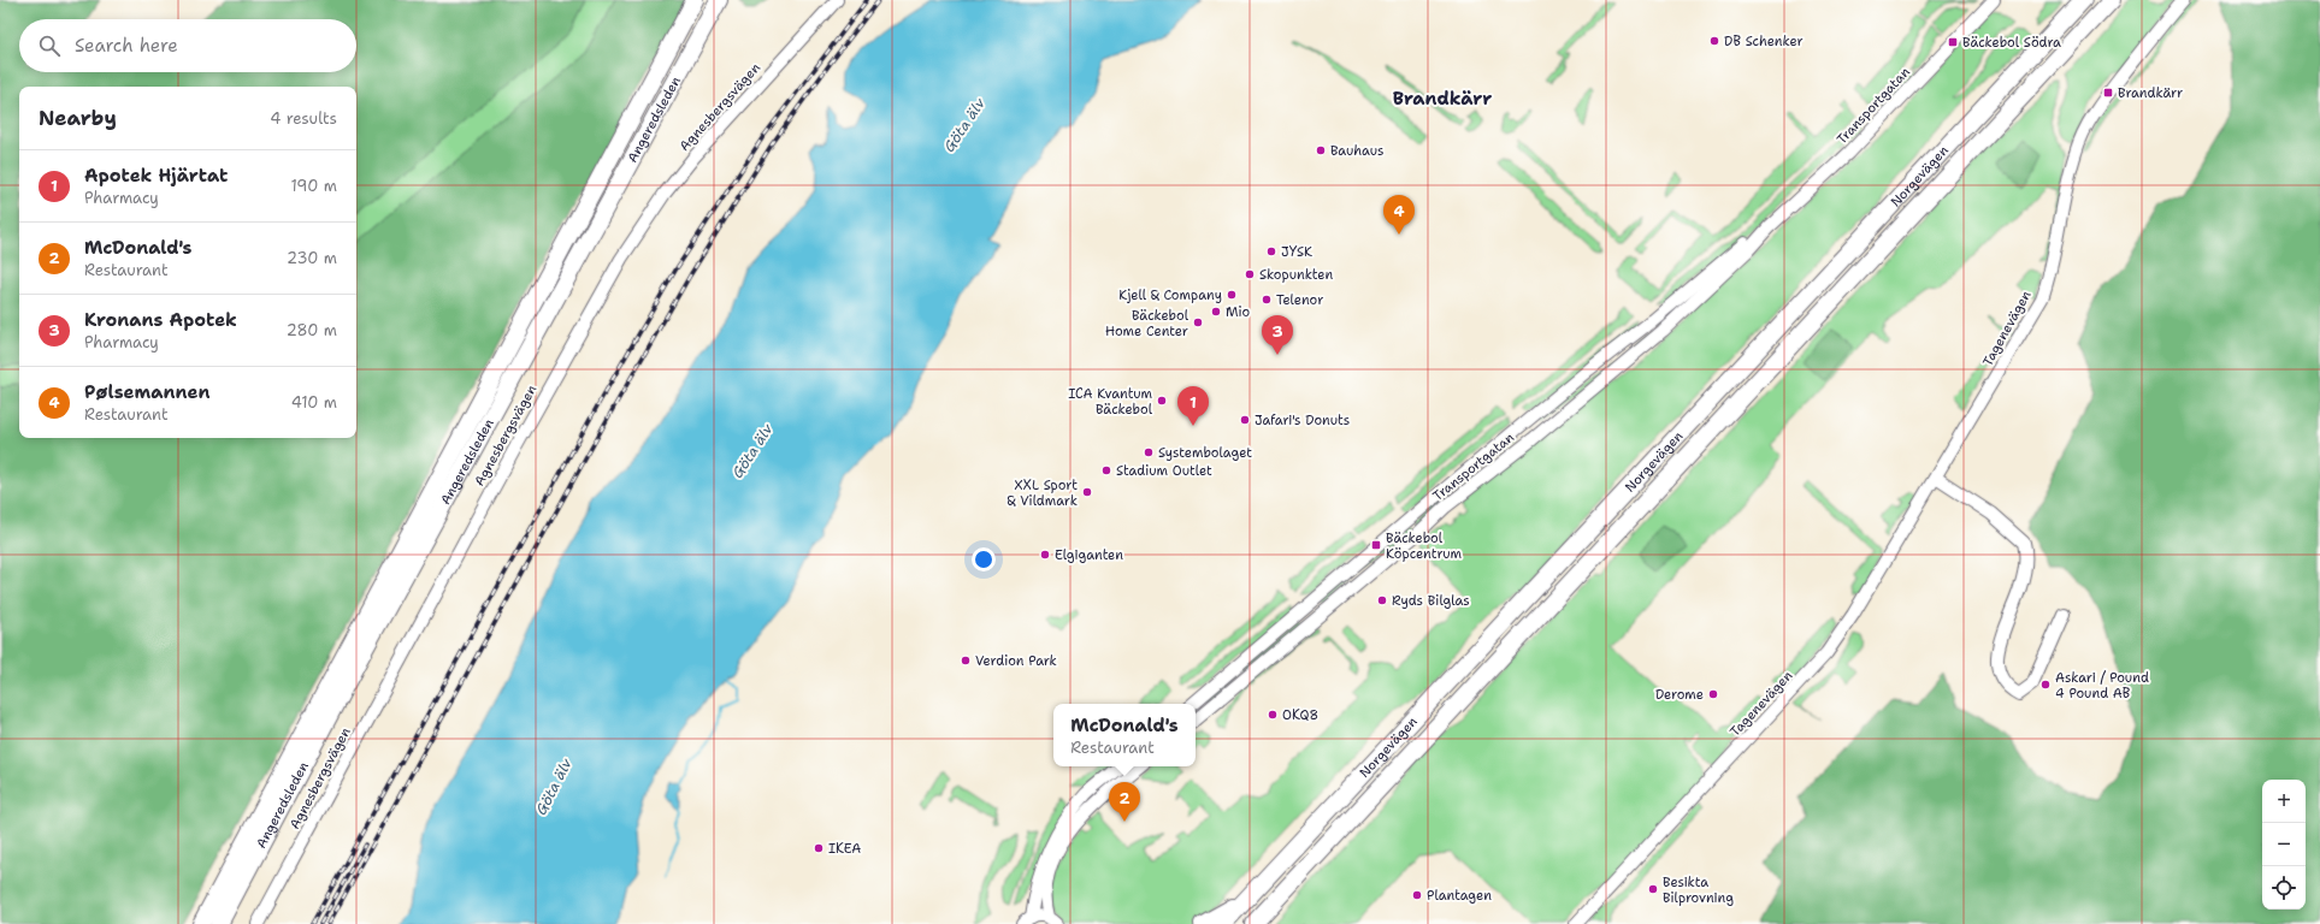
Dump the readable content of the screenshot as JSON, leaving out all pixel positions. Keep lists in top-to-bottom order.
{
  "streets": {
    "highway": ["Angeredsleden", "Norgevägen"],
    "street": ["Transportgatan", "Agnesbergsvägen", "Tagenevägen"]
  },
  "districts": ["Brandkärr"],
  "water": ["Göta älv"],
  "places": {
    "other": [
      "DB Schenker",
      "Bauhaus",
      "JYSK",
      "Skopunkten",
      "Kjell & Company",
      "Telenor",
      "Mio",
      "Bäckebol Home Center",
      "ICA Kvantum Bäckebol",
      "Jafari's Donuts",
      "Systembolaget",
      "Stadium Outlet",
      "XXL Sport & Vildmark",
      "Elgiganten",
      "Ryds Bilglas",
      "Verdion Park",
      "Askari / Pound 4 Pound AB",
      "Derome",
      "OKQ8",
      "IKEA",
      "Besikta Bilprovning",
      "Plantagen"
    ],
    "transit": ["Bäckebol Södra", "Brandkärr", "Bäckebol Köpcentrum"]
  },
  "page": {
    "search": "Search here",
    "heading": ["Nearby", "4 results"],
    "list": [
      {
        "mark": "1",
        "name": "Apotek Hjärtat",
        "note": "Pharmacy",
        "value": "190 m"
      },
      {
        "mark": "2",
        "name": "McDonald's",
        "note": "Restaurant",
        "value": "230 m"
      },
      {
        "mark": "3",
        "name": "Kronans Apotek",
        "note": "Pharmacy",
        "value": "280 m"
      },
      {
        "mark": "4",
        "name": "Pølsemannen",
        "note": "Restaurant",
        "value": "410 m"
      }
    ],
    "pins": [
      "4",
      "3",
      "1",
      "2"
    ],
    "popup": ["McDonald's", "Restaurant"],
    "map_buttons": ["+", "−"]
  }
}
